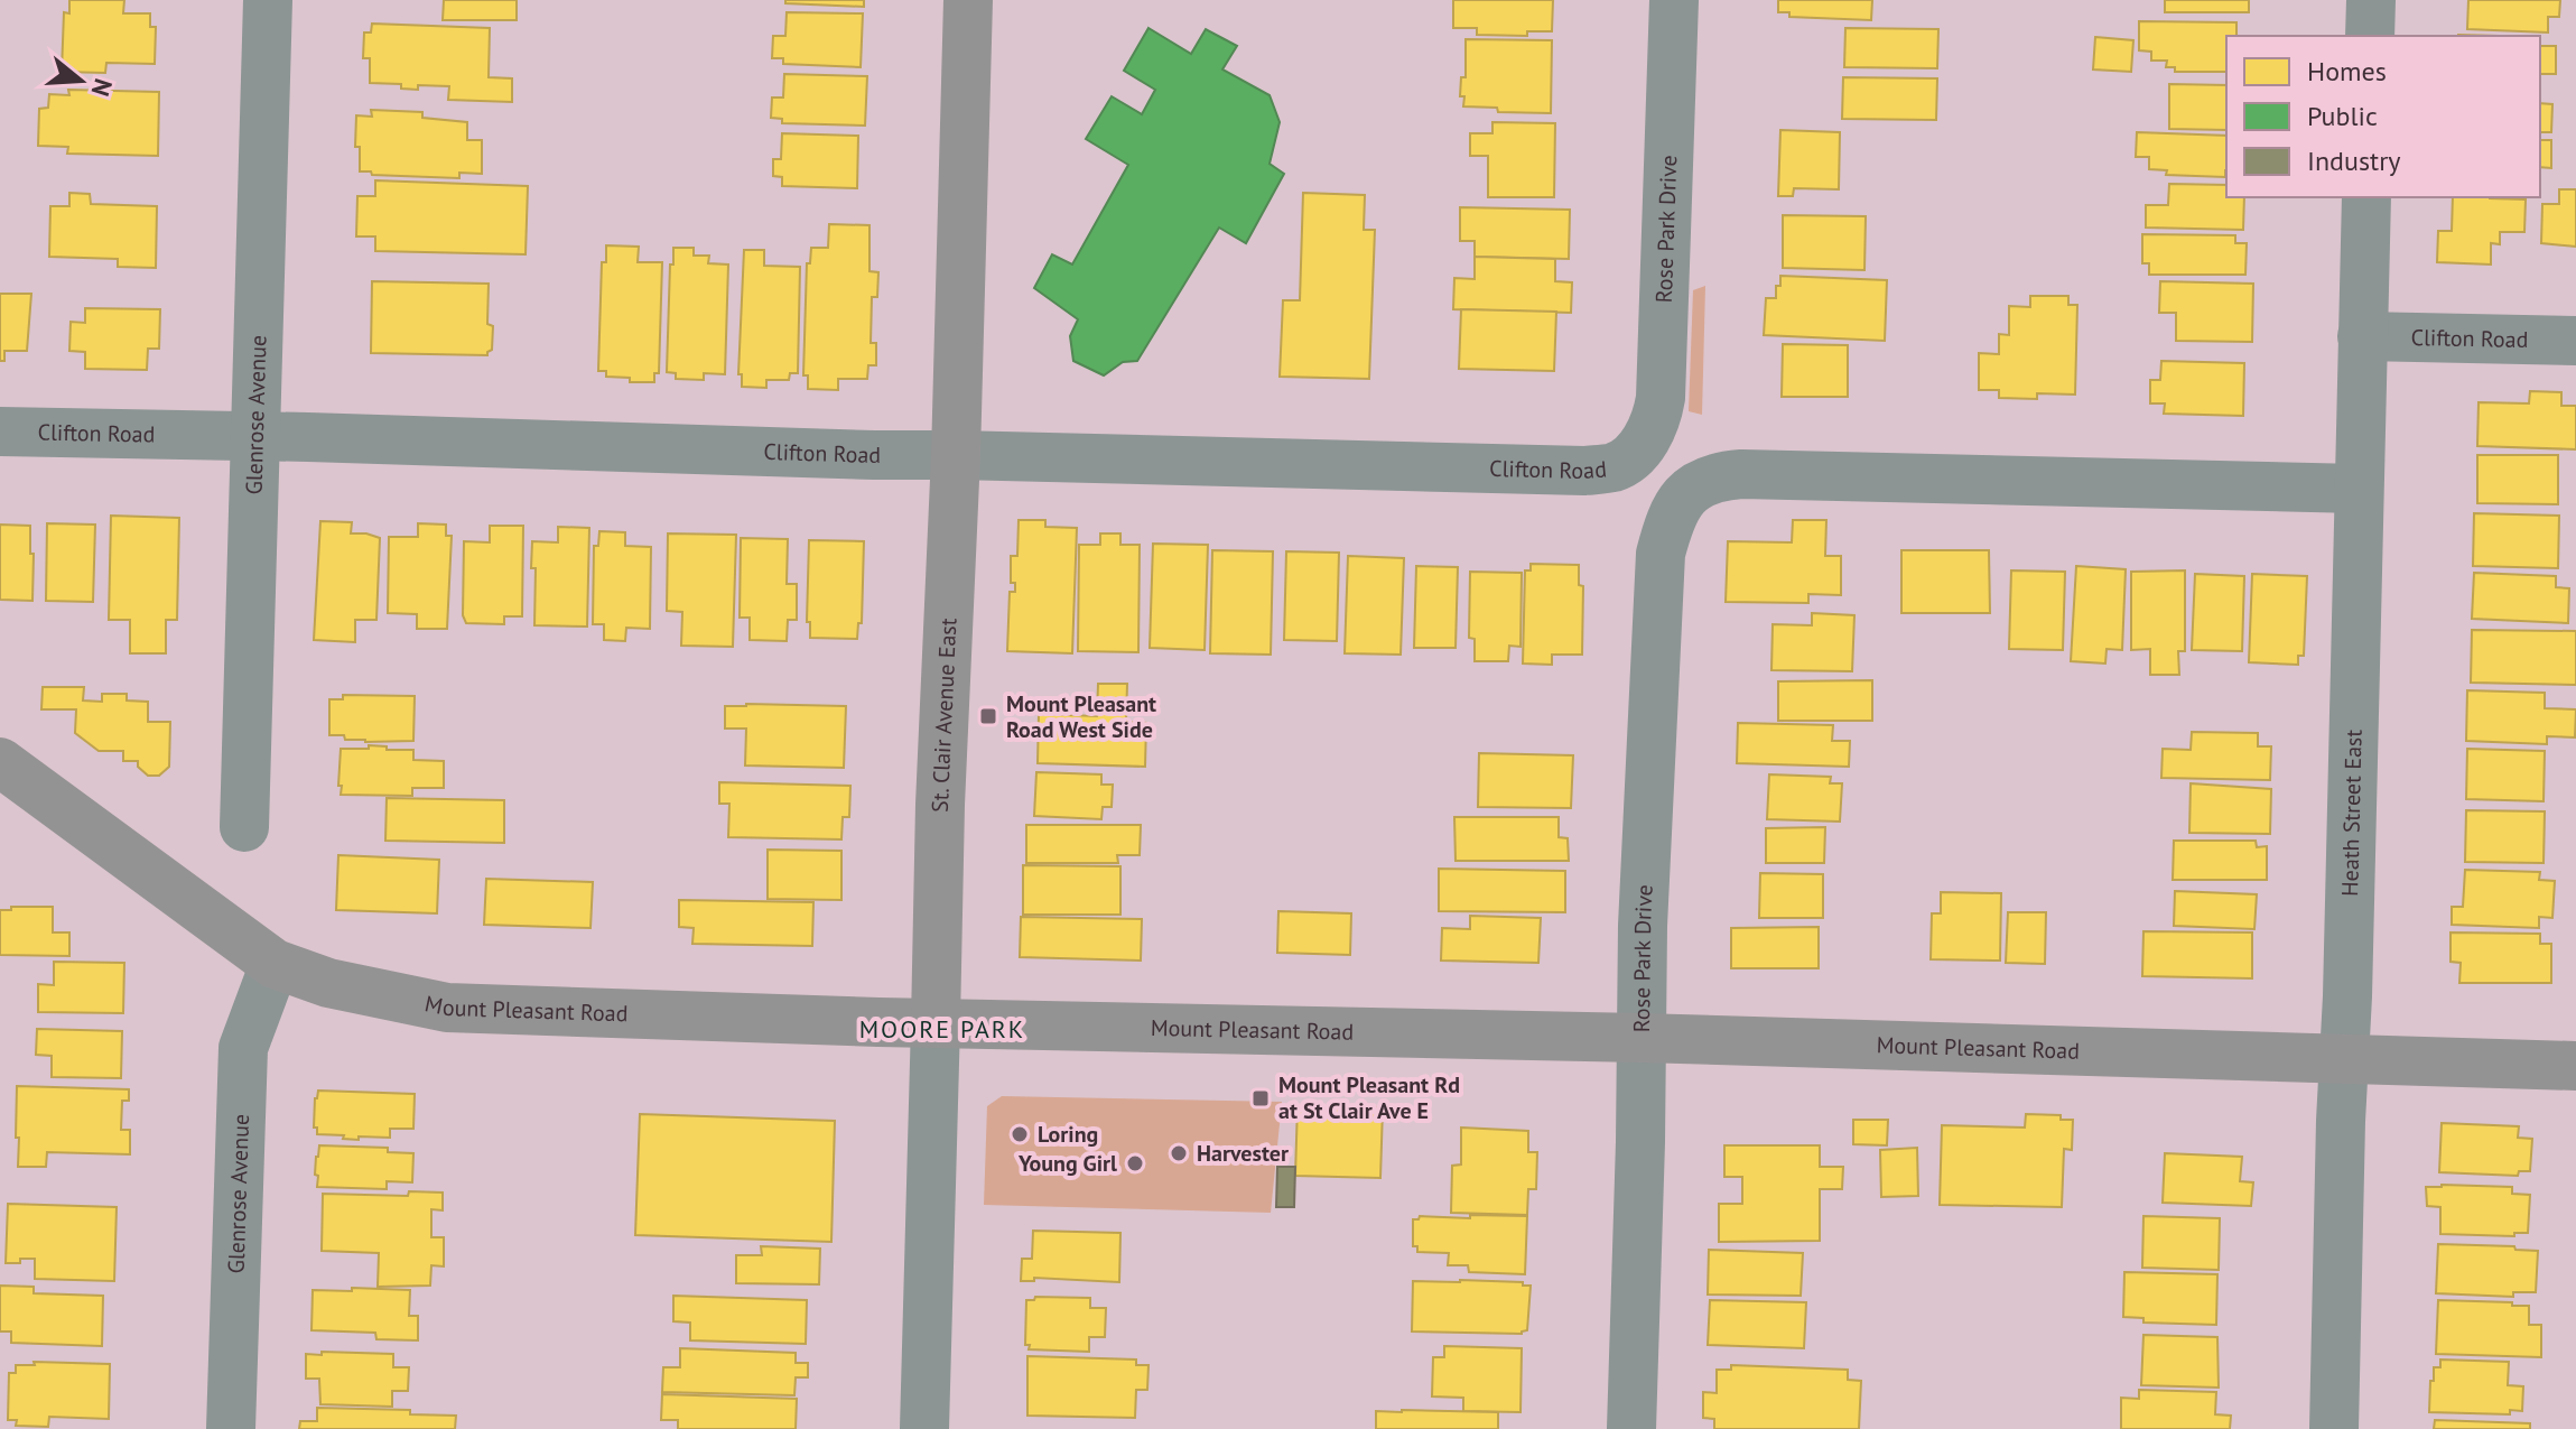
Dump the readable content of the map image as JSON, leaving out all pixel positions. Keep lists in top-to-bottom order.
{
  "streets": {
    "main road": ["St. Clair Avenue East", "Mount Pleasant Road"],
    "street": [
      "Rose Park Drive",
      "Clifton Road",
      "Glenrose Avenue",
      "Heath Street East"
    ]
  },
  "crossings": [
    ["Rose Park Drive", "Clifton Road"],
    ["Rose Park Drive", "Heath Street East"],
    ["Rose Park Drive", "Mount Pleasant Road"],
    ["Clifton Road", "Glenrose Avenue"],
    ["Clifton Road", "St. Clair Avenue East"],
    ["Clifton Road", "Heath Street East"],
    ["Glenrose Avenue", "Mount Pleasant Road"],
    ["St. Clair Avenue East", "Mount Pleasant Road"],
    ["Heath Street East", "Mount Pleasant Road"]
  ],
  "districts": ["MOORE PARK"],
  "places": {
    "transit": ["Mount Pleasant Road West Side", "Mount Pleasant Rd at St Clair Ave E"],
    "other": ["Loring", "Harvester", "Young Girl"]
  },
  "legend": ["Homes", "Public", "Industry"],
  "north": "right"
}
